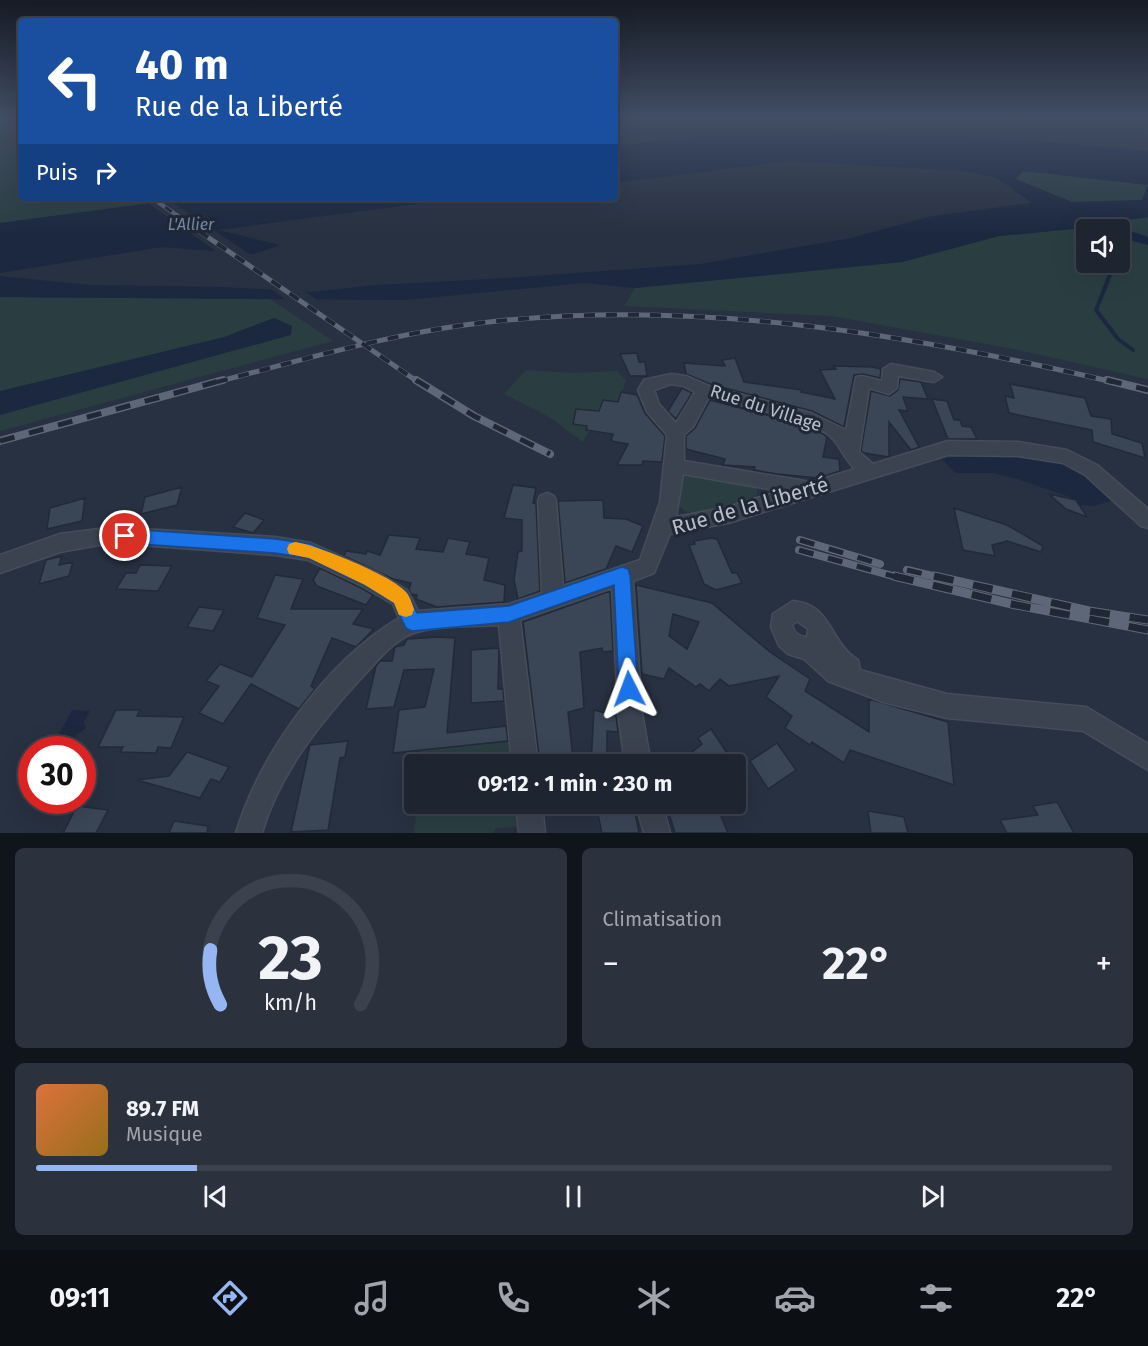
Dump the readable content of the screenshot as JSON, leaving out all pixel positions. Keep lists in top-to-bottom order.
{
  "streets": {
    "street": ["Rue du Village", "Rue de la Liberté"]
  },
  "crossings": [
    ["Rue du Village", "Rue de la Liberté"]
  ],
  "water": ["L'Allier"],
  "page": {
    "turn": ["40 m", "Rue de la Liberté"],
    "then": "Puis",
    "limit": "30",
    "trip": "09:12 · 1 min · 230 m",
    "tile": "Climatisation",
    "heat": ["−", "22°", "+"],
    "song": ["89.7 FM", "Musique"],
    "tabs": ["09:11", "22°"],
    "gauge": ["23", "km/h"]
  }
}
